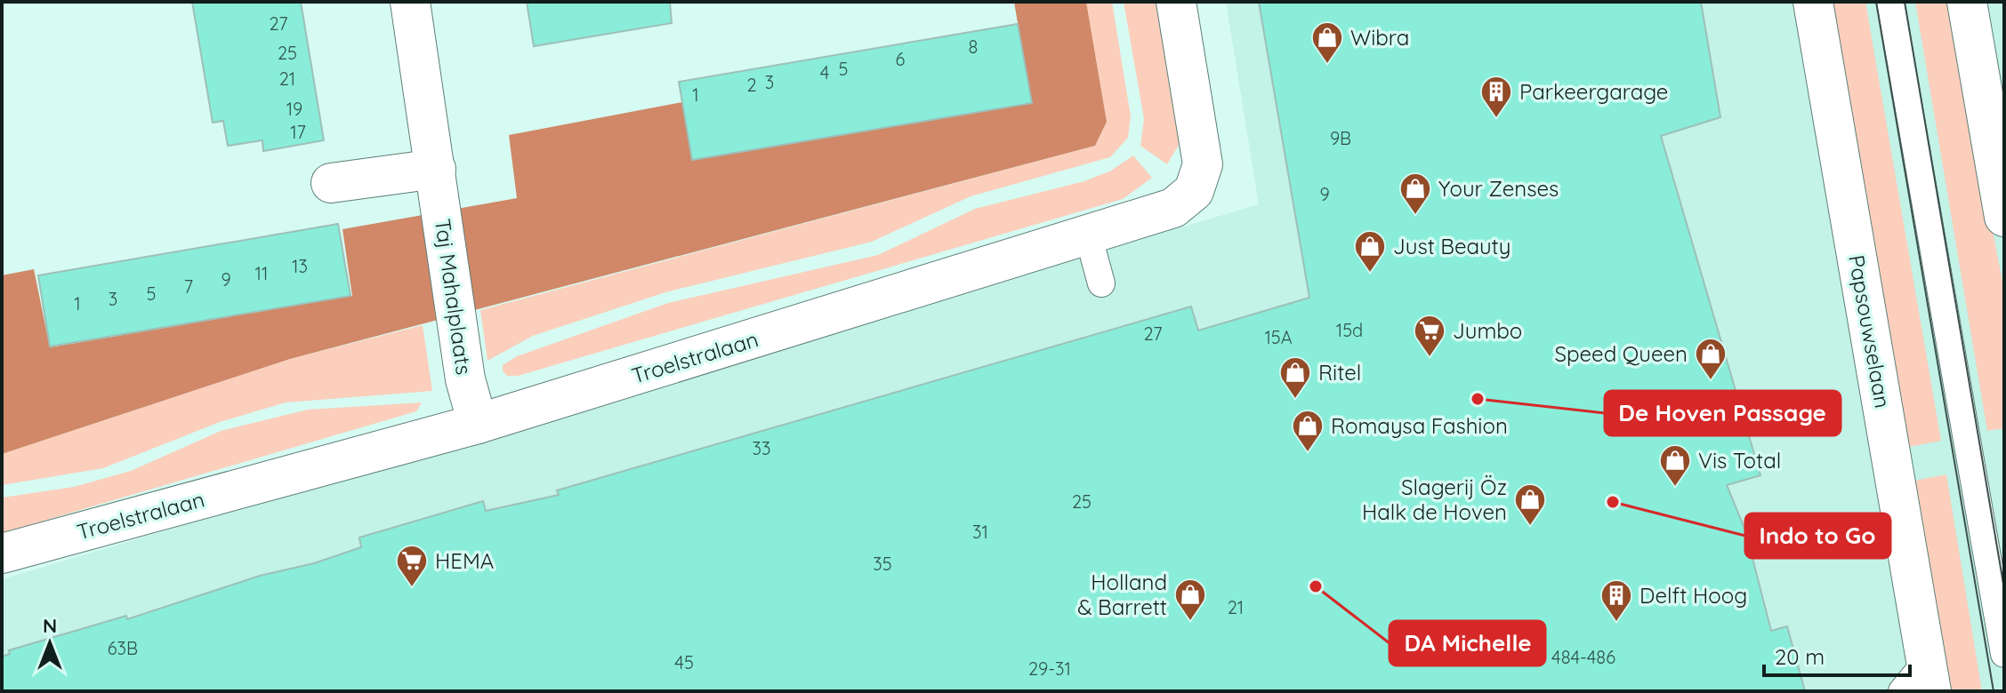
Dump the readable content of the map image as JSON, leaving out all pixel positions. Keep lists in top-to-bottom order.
{
  "streets": {
    "street": ["Taj Mahalplaats", "Papsouwselaan", "Troelstralaan"]
  },
  "crossings": [
    ["Taj Mahalplaats", "Troelstralaan"]
  ],
  "places": {
    "shop": [
      "Wibra",
      "Your Zenses",
      "Just Beauty",
      "Speed Queen",
      "Ritel",
      "Romaysa Fashion",
      "Vis Total",
      "Slagerij Öz Halk de Hoven",
      "Holland & Barrett"
    ],
    "building": ["Parkeergarage", "Delft Hoog"],
    "supermarket": ["Jumbo", "HEMA"],
    "other": ["De Hoven Passage", "Indo to Go", "DA Michelle"]
  },
  "house_numbers": [
    "27",
    "8",
    "25",
    "6",
    "5",
    "4",
    "21",
    "3",
    "2",
    "1",
    "19",
    "17",
    "9B",
    "9",
    "13",
    "11",
    "9",
    "7",
    "5",
    "3",
    "1",
    "15d",
    "27",
    "15A",
    "33",
    "25",
    "31",
    "35",
    "21",
    "63B",
    "484-486",
    "45",
    "29-31"
  ],
  "scale_bar": "20 m",
  "north": "top"
}
